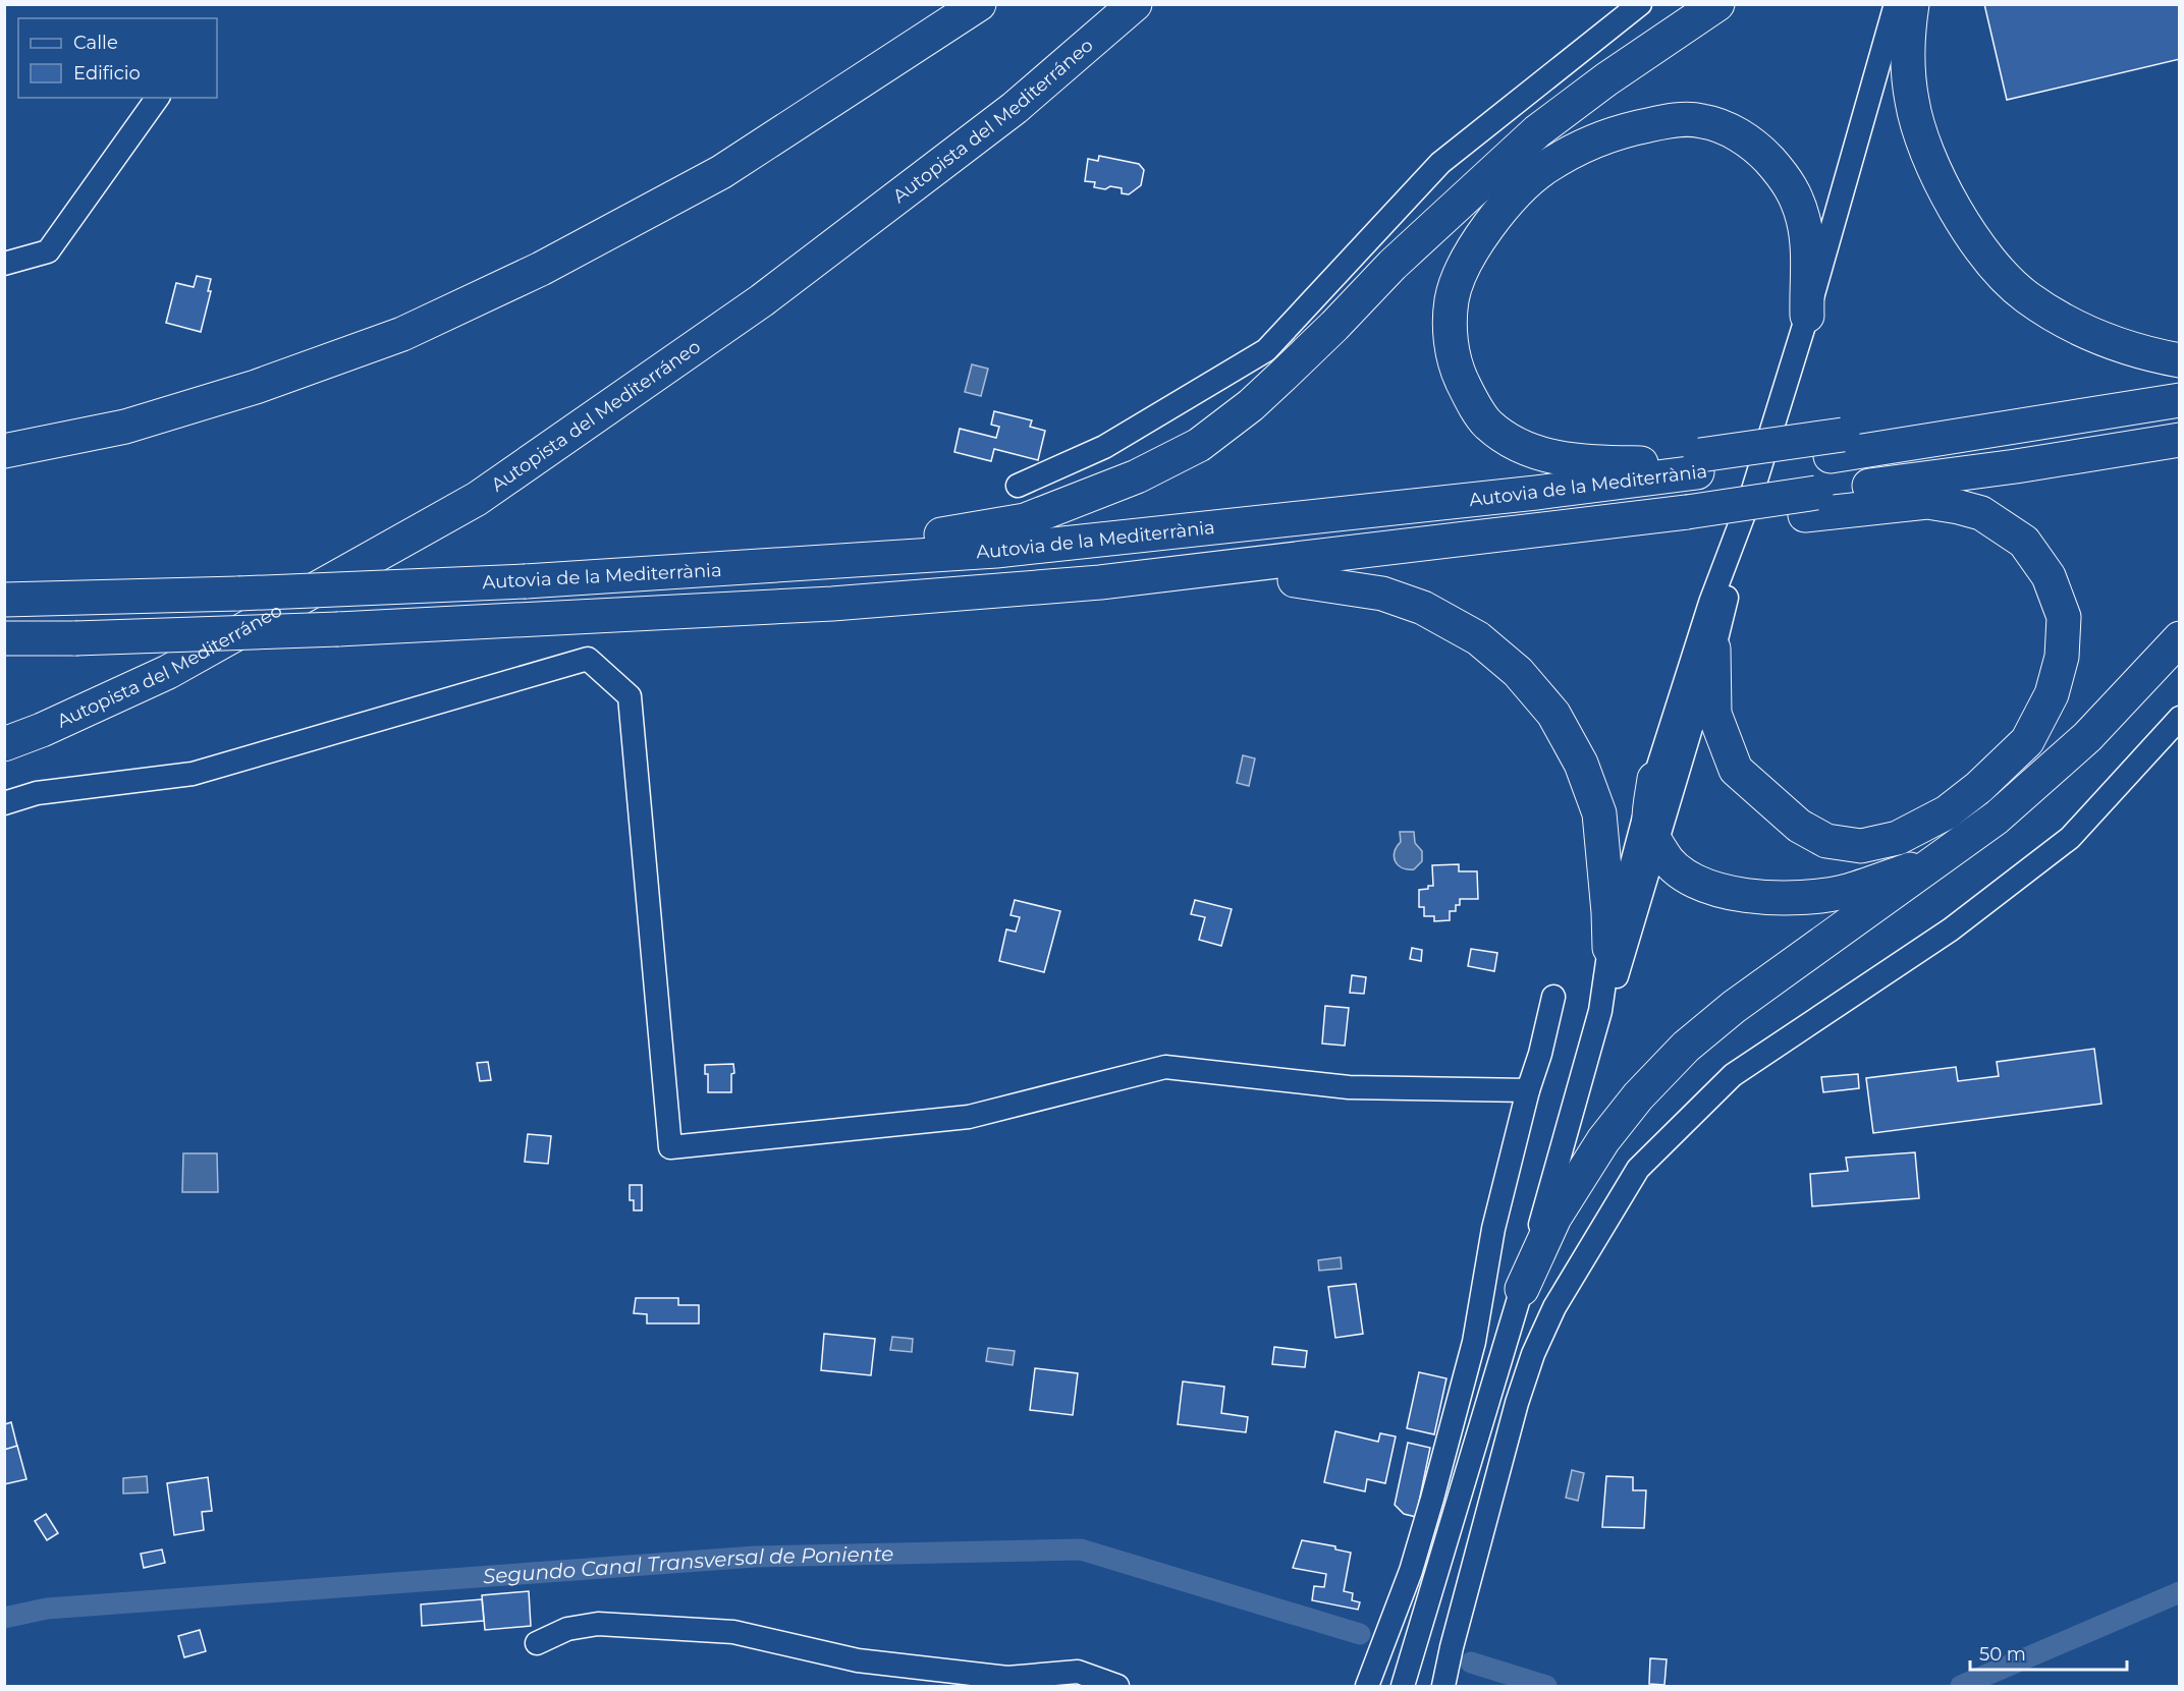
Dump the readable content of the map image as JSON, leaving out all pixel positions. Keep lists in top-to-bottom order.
{
  "streets": {
    "highway": ["Autopista del Mediterráneo", "Autovia de la Mediterrània"]
  },
  "water": ["Segundo Canal Transversal de Poniente"],
  "legend": ["Calle", "Edificio"],
  "scale_bar": "50 m"
}
